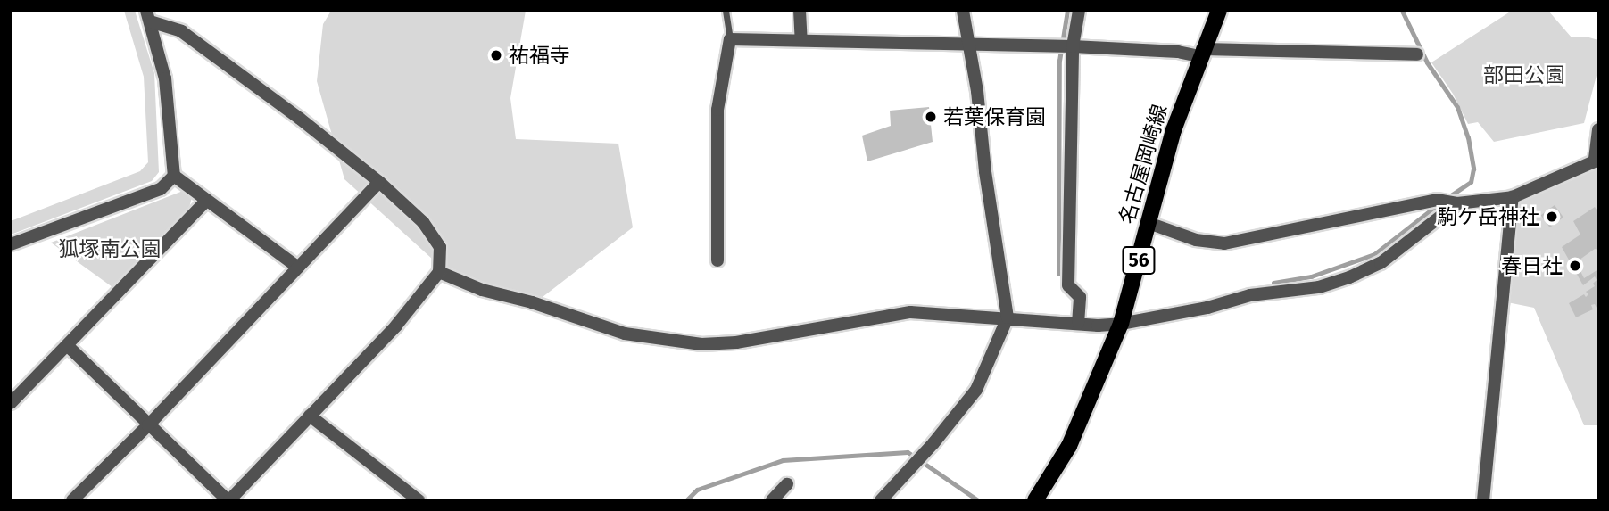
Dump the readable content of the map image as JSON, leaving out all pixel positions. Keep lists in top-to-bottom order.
{
  "streets": {
    "main road": ["名古屋岡崎線", "56"]
  },
  "parks": ["部田公園", "狐塚南公園"],
  "places": [
    "祐福寺",
    "若葉保育園",
    "駒ケ岳神社",
    "春日社"
  ]
}
